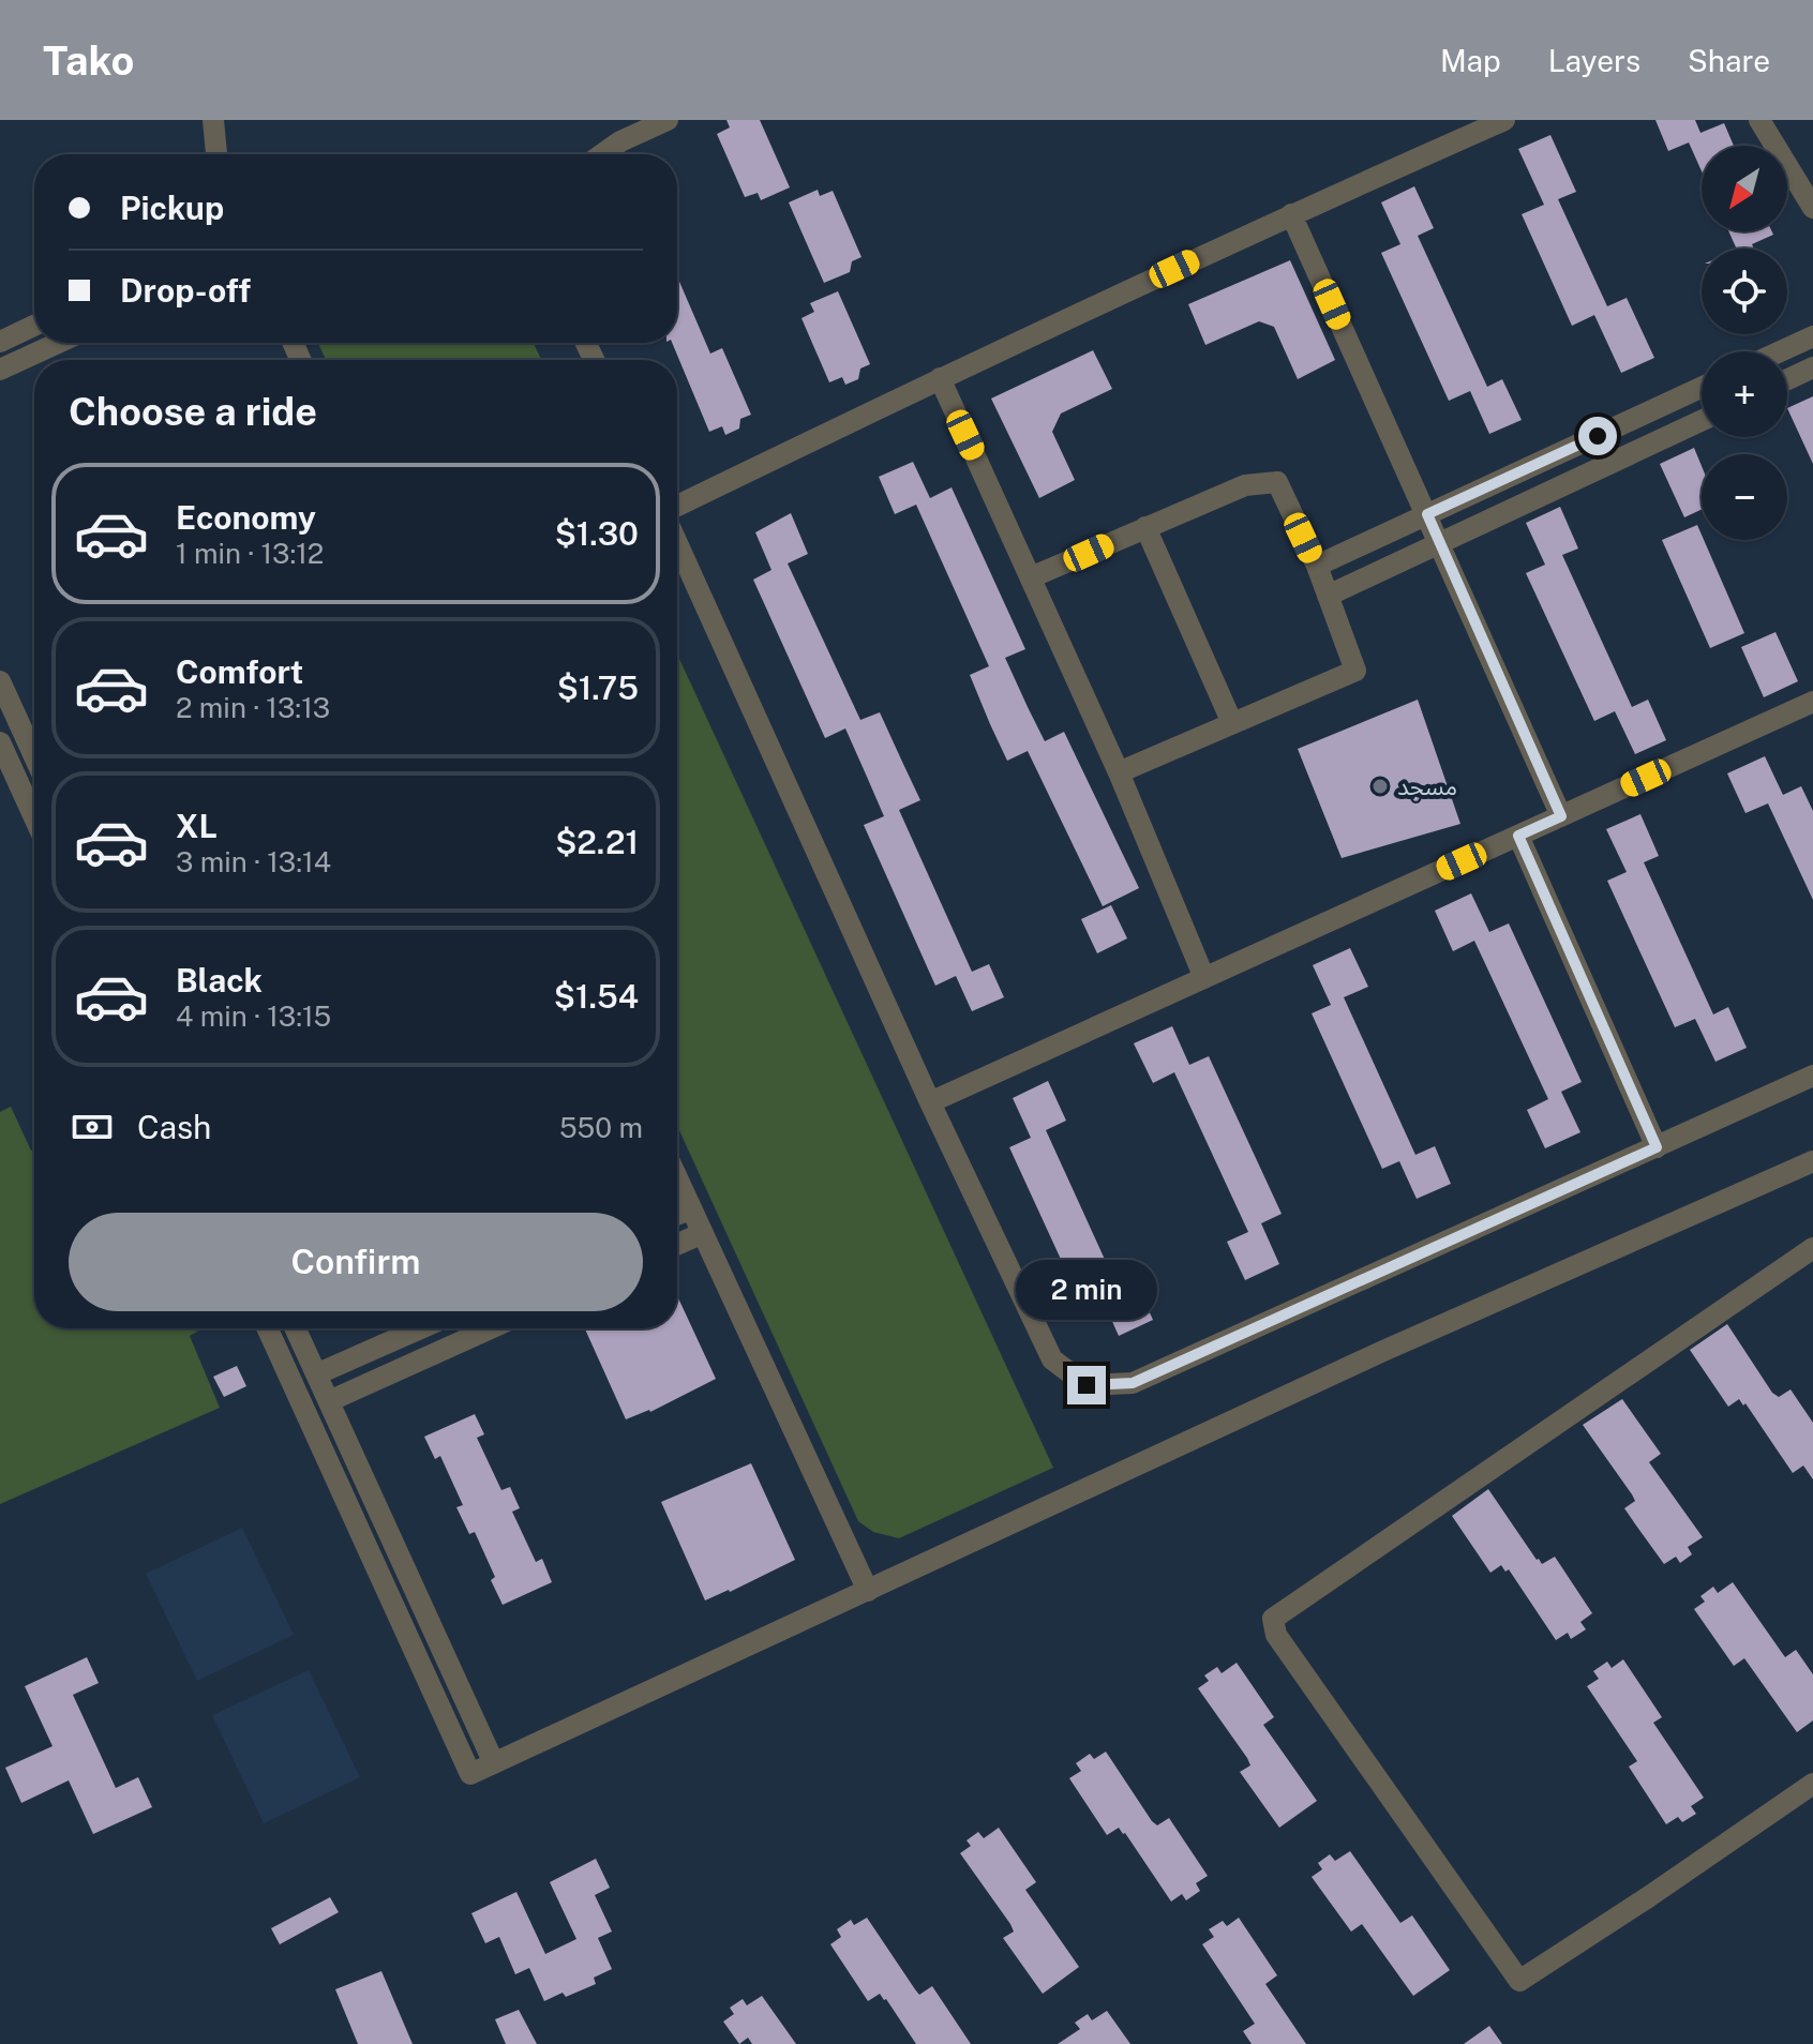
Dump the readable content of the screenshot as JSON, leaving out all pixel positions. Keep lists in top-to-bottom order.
{
  "places": ["مسجد"],
  "north": "bottom left",
  "page": {
    "header": "Tako",
    "nav": ["Map", "Layers", "Share"],
    "map_buttons": ["+", "−"],
    "banner": ["Pickup", "Drop-off"],
    "heading": "Choose a ride",
    "list": [
      {
        "name": "Economy",
        "note": "1 min · 13:12",
        "value": "$1.30"
      },
      {
        "name": "Comfort",
        "note": "2 min · 13:13",
        "value": "$1.75"
      },
      {
        "name": "XL",
        "note": "3 min · 13:14",
        "value": "$2.21"
      },
      {
        "name": "Black",
        "note": "4 min · 13:15",
        "value": "$1.54"
      }
    ],
    "pay": ["Cash", "550 m"],
    "buttons": "Confirm",
    "bubble": "2 min"
  }
}
